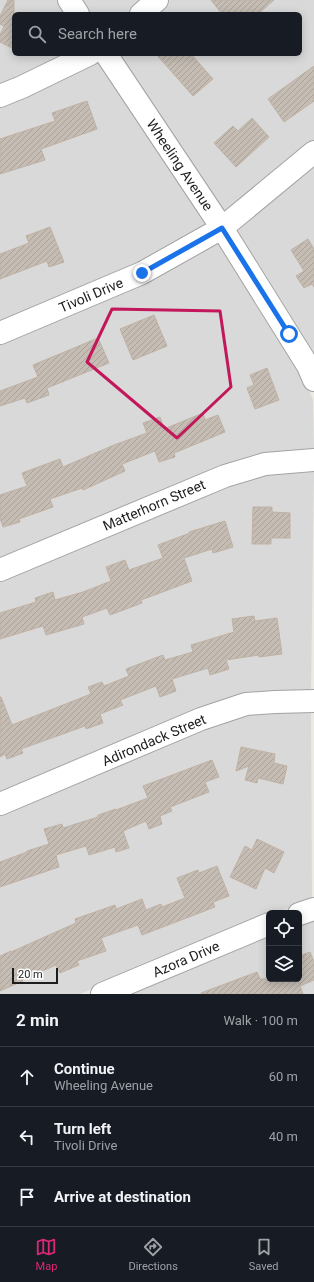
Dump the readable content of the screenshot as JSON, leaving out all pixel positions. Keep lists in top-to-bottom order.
{
  "streets": {
    "street": [
      "Wheeling Avenue",
      "Tivoli Drive",
      "Matterhorn Street",
      "Adirondack Street",
      "Azora Drive"
    ]
  },
  "crossings": [
    ["Wheeling Avenue", "Tivoli Drive"]
  ],
  "scale_bar": "20 m",
  "page": {
    "search": "Search here",
    "scale": "20 m",
    "heading": ["2 min", "Walk · 100 m"],
    "list": [
      ["Continue", "Wheeling Avenue", "60 m"],
      ["Turn left", "Tivoli Drive", "40 m"],
      "Arrive at destination"
    ],
    "nav": ["Map", "Directions", "Saved"]
  }
}
